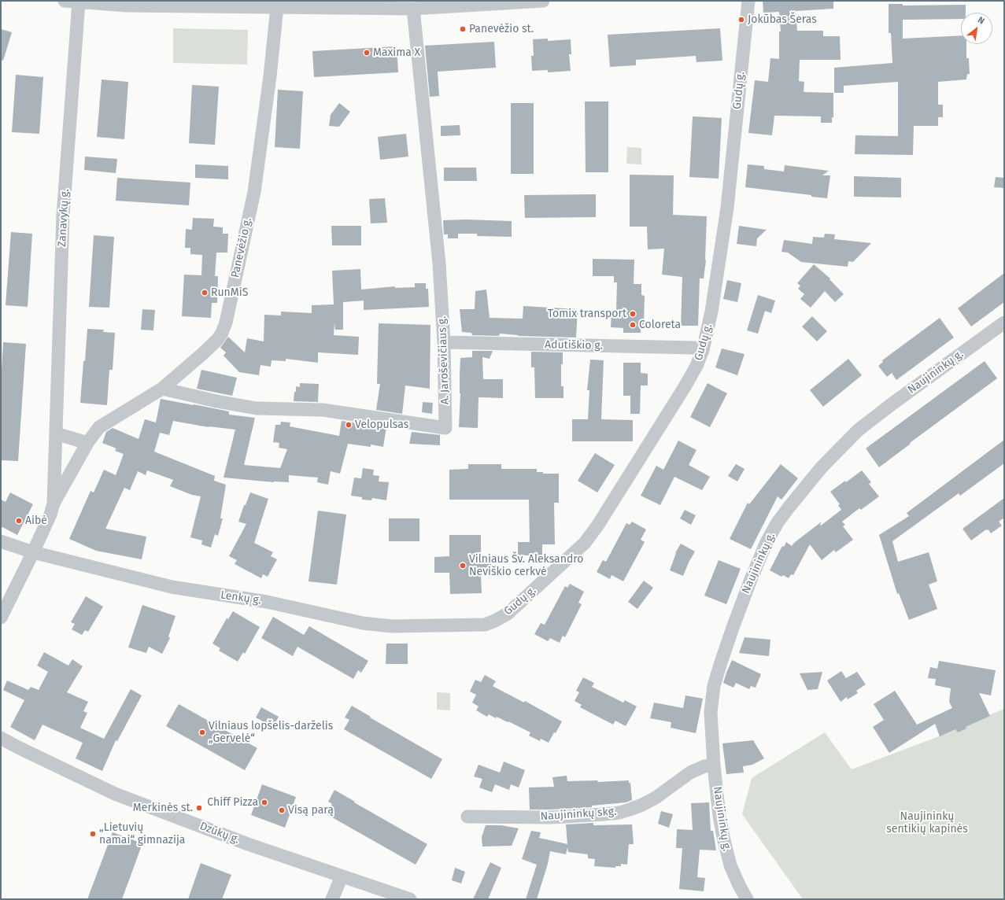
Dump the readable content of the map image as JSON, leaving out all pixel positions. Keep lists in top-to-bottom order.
{
  "streets": {
    "street": [
      "Gudų g.",
      "Zanavykų g.",
      "Panevėžio g.",
      "Adutiškio g.",
      "A. Jaroševičiaus g.",
      "Naujininkų g.",
      "Lenkų g.",
      "Naujininkų skg.",
      "Dzūkų g."
    ]
  },
  "crossings": [
    ["Gudų g.", "Adutiškio g."],
    ["Gudų g.", "Lenkų g."],
    ["Zanavykų g.", "Panevėžio g."],
    ["Panevėžio g.", "A. Jaroševičiaus g."],
    ["Panevėžio g.", "Lenkų g."],
    ["Adutiškio g.", "A. Jaroševičiaus g."],
    ["Naujininkų g.", "Naujininkų skg."]
  ],
  "parks": ["Naujininkų sentikių kapinės"],
  "places": [
    "Jokūbas Šeras",
    "Panevėžio st.",
    "Maxima X",
    "RunMiS",
    "Tomix transport",
    "Coloreta",
    "Velopulsas",
    "Aibė",
    "Vilniaus Šv. Aleksandro Neviškio cerkvė",
    "Vilniaus lopšelis-darželis „Gervelė“",
    "Chiff Pizza",
    "Merkinės st.",
    "Visą parą",
    "„Lietuvių namai“ gimnazija"
  ],
  "north": "top right"
}
